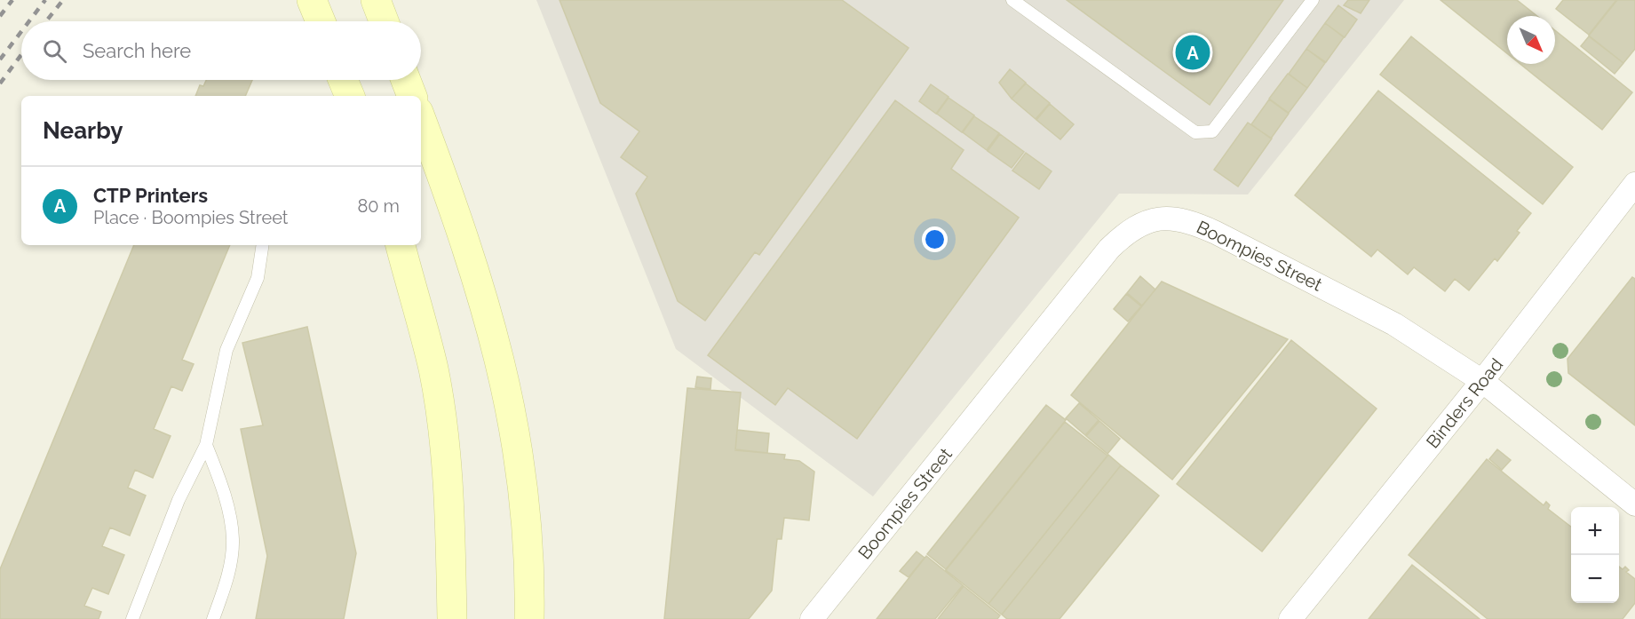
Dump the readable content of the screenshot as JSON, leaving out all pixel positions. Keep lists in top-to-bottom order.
{
  "streets": {
    "street": ["Boompies Street", "Binders Road"]
  },
  "crossings": [
    ["Boompies Street", "Binders Road"]
  ],
  "north": "bottom right",
  "page": {
    "search": "Search here",
    "pins": "A",
    "heading": "Nearby",
    "list": [
      {
        "mark": "A",
        "name": "CTP Printers",
        "note": "Place · Boompies Street",
        "value": "80 m"
      }
    ],
    "map_buttons": ["+", "−"]
  }
}
